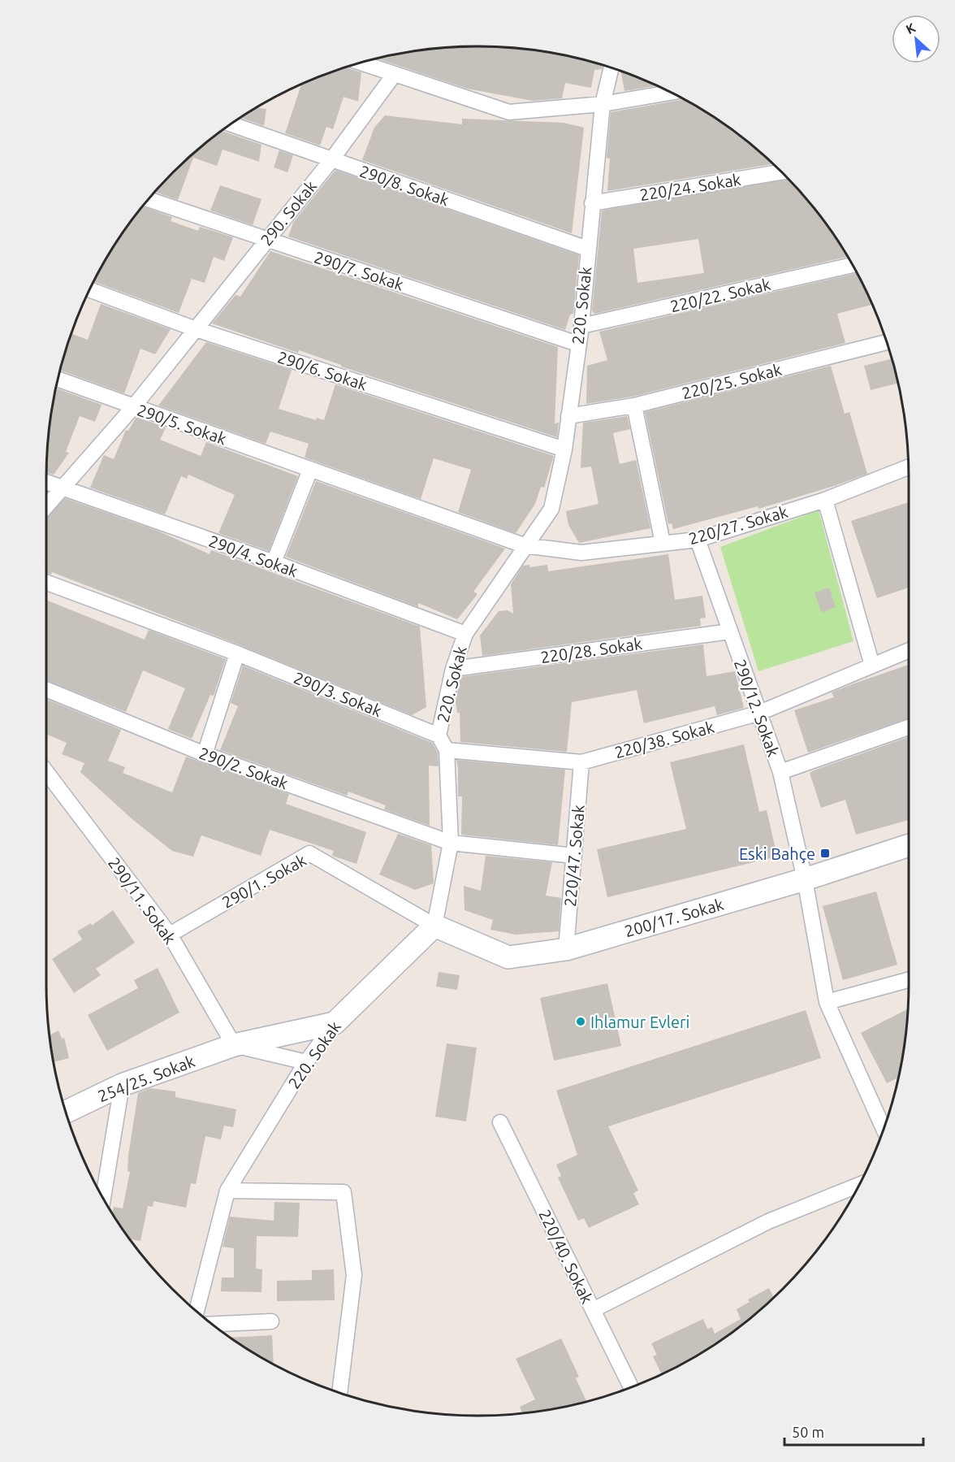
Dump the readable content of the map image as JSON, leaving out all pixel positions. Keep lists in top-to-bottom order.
{
  "streets": {
    "street": [
      "290/8. Sokak",
      "220/24. Sokak",
      "290. Sokak",
      "290/7. Sokak",
      "220/22. Sokak",
      "220. Sokak",
      "290/6. Sokak",
      "220/25. Sokak",
      "290/5. Sokak",
      "220/27. Sokak",
      "290/4. Sokak",
      "220/28. Sokak",
      "290/3. Sokak",
      "290/12. Sokak",
      "220/38. Sokak",
      "290/2. Sokak",
      "220/47. Sokak",
      "290/1. Sokak",
      "290/11. Sokak",
      "200/17. Sokak",
      "254/25. Sokak",
      "220/40. Sokak"
    ]
  },
  "crossings": [
    ["290/8. Sokak", "290. Sokak"],
    ["290/8. Sokak", "220. Sokak"],
    ["220/24. Sokak", "220. Sokak"],
    ["290. Sokak", "290/7. Sokak"],
    ["290. Sokak", "290/6. Sokak"],
    ["290. Sokak", "290/5. Sokak"],
    ["290. Sokak", "290/4. Sokak"],
    ["290/7. Sokak", "220. Sokak"],
    ["220/22. Sokak", "220. Sokak"],
    ["220. Sokak", "290/6. Sokak"],
    ["220. Sokak", "220/25. Sokak"],
    ["220. Sokak", "290/5. Sokak"],
    ["220. Sokak", "220/27. Sokak"],
    ["220. Sokak", "290/4. Sokak"],
    ["220. Sokak", "220/28. Sokak"],
    ["220. Sokak", "290/3. Sokak"],
    ["220. Sokak", "220/38. Sokak"],
    ["220. Sokak", "290/2. Sokak"],
    ["220. Sokak", "290/1. Sokak"],
    ["220. Sokak", "200/17. Sokak"],
    ["220. Sokak", "254/25. Sokak"],
    ["290/5. Sokak", "220/27. Sokak"],
    ["220/27. Sokak", "290/12. Sokak"],
    ["220/28. Sokak", "290/12. Sokak"],
    ["290/12. Sokak", "220/38. Sokak"],
    ["290/12. Sokak", "200/17. Sokak"],
    ["220/38. Sokak", "220/47. Sokak"],
    ["290/2. Sokak", "220/47. Sokak"],
    ["220/47. Sokak", "200/17. Sokak"],
    ["290/1. Sokak", "290/11. Sokak"],
    ["290/1. Sokak", "200/17. Sokak"],
    ["290/11. Sokak", "254/25. Sokak"]
  ],
  "places": {
    "transit": ["Eski Bahçe"],
    "other": ["Ihlamur Evleri"]
  },
  "scale_bar": "50 m",
  "north": "top left"
}
